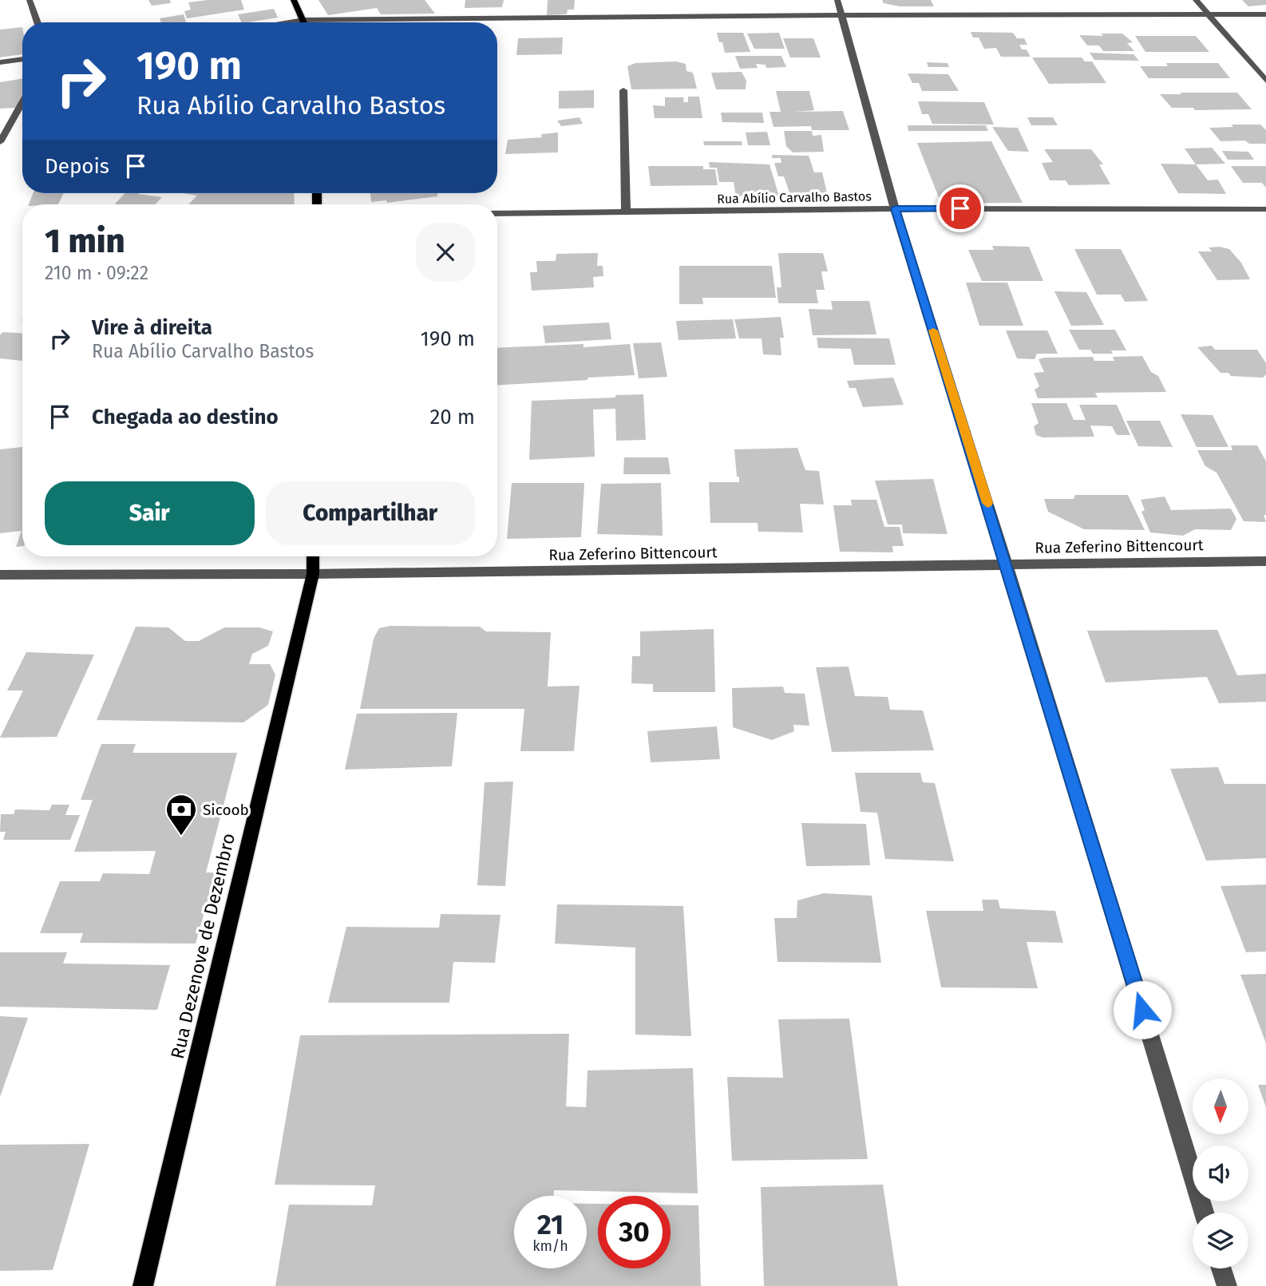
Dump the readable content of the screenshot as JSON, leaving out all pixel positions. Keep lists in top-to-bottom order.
{
  "streets": {
    "main road": ["Rua Dezenove de Dezembro"],
    "street": ["Rua Abílio Carvalho Bastos", "Rua Zeferino Bittencourt"]
  },
  "crossings": [
    ["Rua Zeferino Bittencourt", "Rua Dezenove de Dezembro"]
  ],
  "places": {
    "bank": ["Sicoob"]
  },
  "north": "bottom",
  "page": {
    "turn": ["190 m", "Rua Abílio Carvalho Bastos"],
    "then": "Depois",
    "heading": ["1 min", "210 m · 09:22"],
    "list": [
      {
        "name": "Vire à direita",
        "note": "Rua Abílio Carvalho Bastos",
        "value": "190 m"
      },
      {
        "name": "Chegada ao destino",
        "value": "20 m"
      }
    ],
    "buttons": ["Sair", "Compartilhar"],
    "speed": "21 km/h",
    "limit": "30"
  }
}
